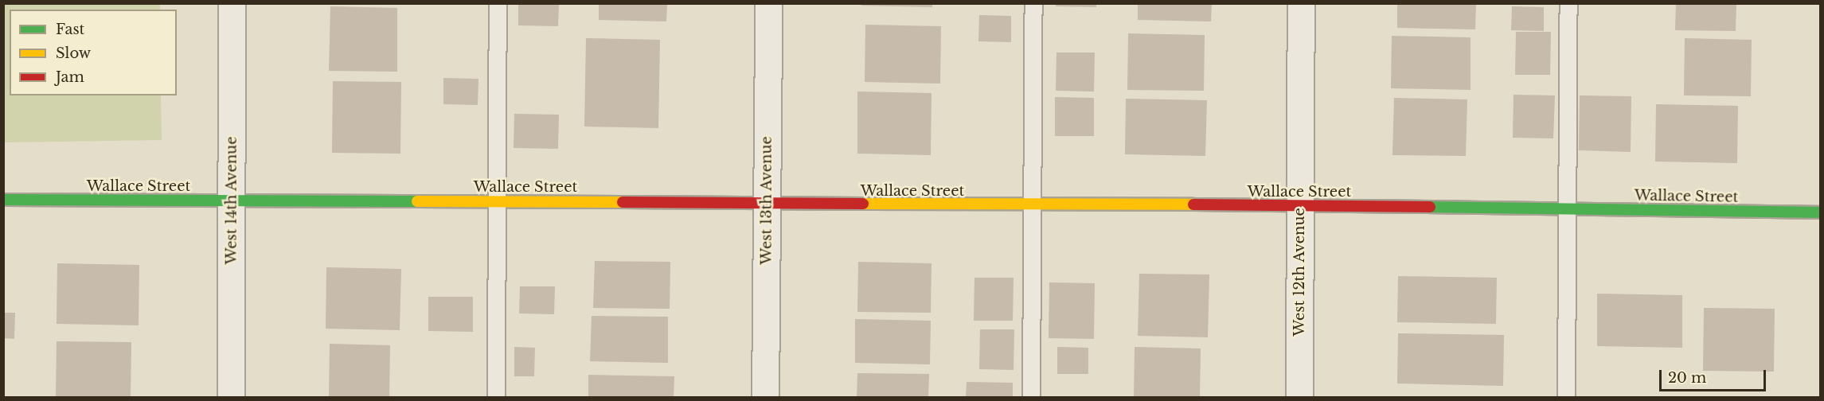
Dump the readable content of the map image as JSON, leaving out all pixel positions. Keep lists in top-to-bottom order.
{
  "streets": {
    "street": [
      "Wallace Street",
      "West 14th Avenue",
      "West 13th Avenue",
      "West 12th Avenue"
    ]
  },
  "crossings": [
    ["Wallace Street", "West 14th Avenue"],
    ["Wallace Street", "West 13th Avenue"],
    ["Wallace Street", "West 12th Avenue"]
  ],
  "legend": ["Fast", "Slow", "Jam"],
  "scale_bar": "20 m"
}
